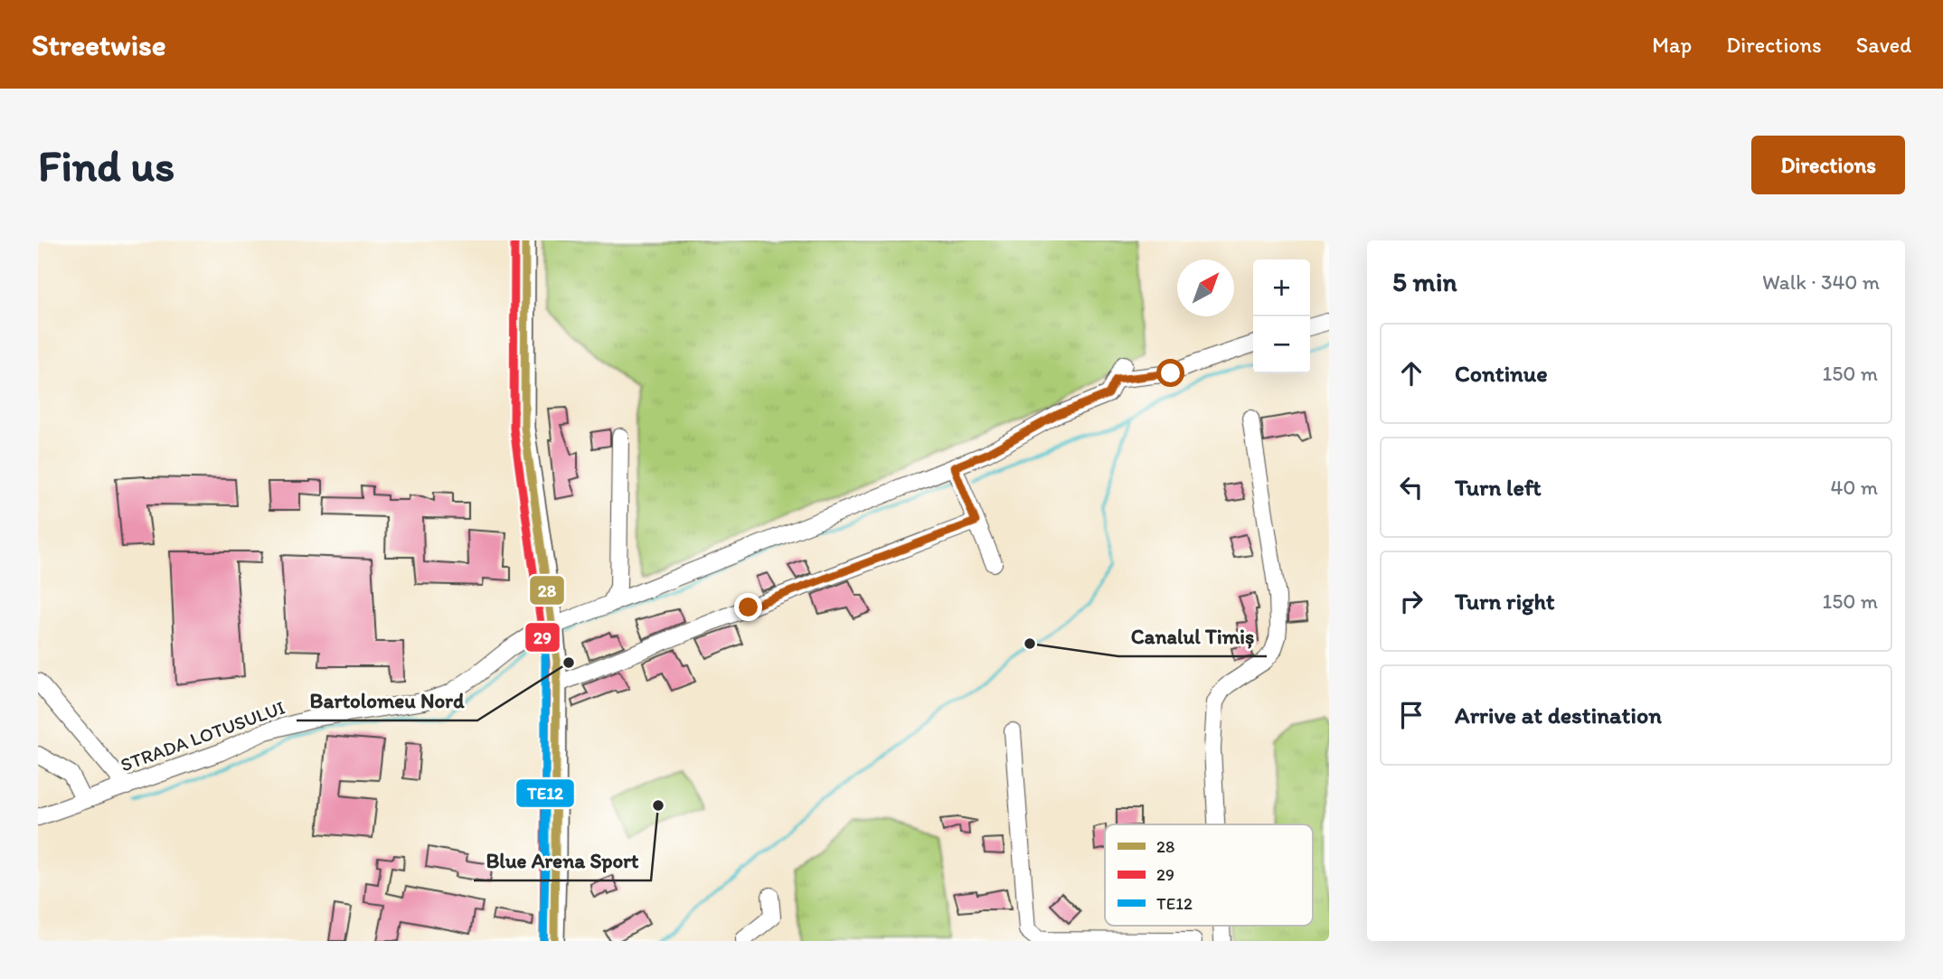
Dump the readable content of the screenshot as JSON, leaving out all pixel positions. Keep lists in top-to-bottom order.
{
  "streets": {
    "street": ["STRADA LOTUSULUI"]
  },
  "places": ["Canalul Timiș", "Bartolomeu Nord", "Blue Arena Sport"],
  "lines": ["transit line 28", "transit line 29", "transit line TE12"],
  "legend": ["28", "29", "TE12"],
  "north": "top right",
  "page": {
    "header": "Streetwise",
    "nav": ["Map", "Directions", "Saved"],
    "buttons": "Directions",
    "title": "Find us",
    "heading": ["5 min", "Walk · 340 m"],
    "map_buttons": ["+", "−"],
    "list": [
      ["Continue", "150 m"],
      ["Turn left", "40 m"],
      ["Turn right", "150 m"],
      "Arrive at destination"
    ]
  }
}
